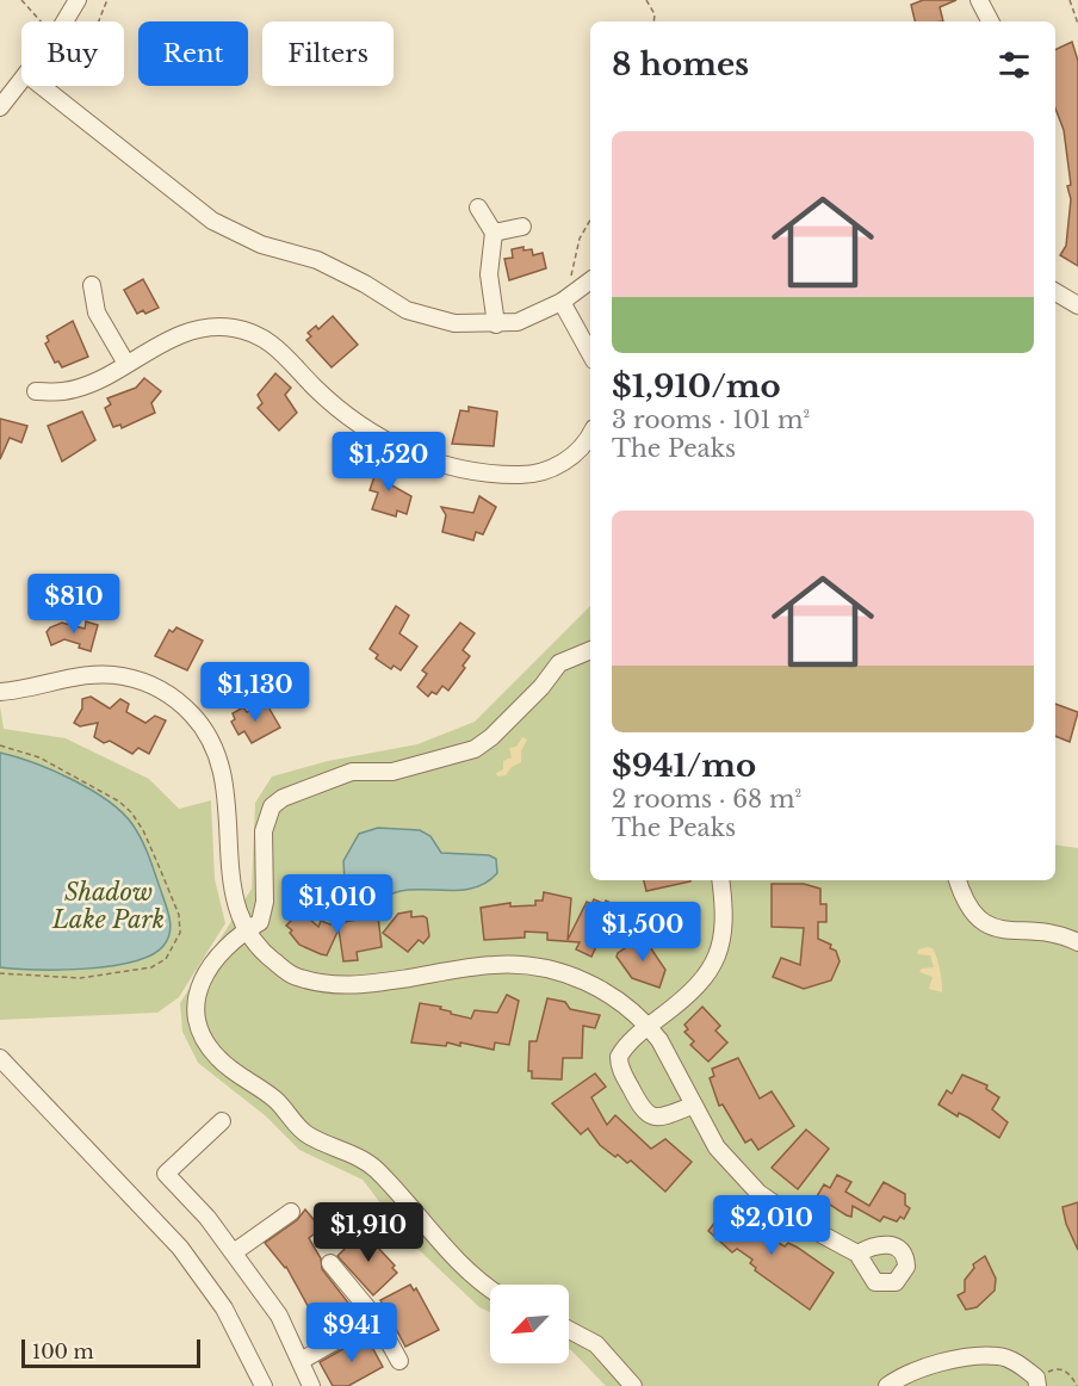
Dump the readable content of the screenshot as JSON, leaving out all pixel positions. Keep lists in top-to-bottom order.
{
  "parks": ["Shadow Lake Park"],
  "scale_bar": "100 m",
  "north": "bottom left",
  "page": {
    "chip": ["Buy", "Rent", "Filters"],
    "heading": "8 homes",
    "list": [
      {
        "name": "$1,910/mo",
        "note": "3 rooms · 101 m² · The Peaks"
      },
      {
        "name": "$941/mo",
        "note": "2 rooms · 68 m² · The Peaks"
      }
    ],
    "price": [
      "$1,520",
      "$810",
      "$1,130",
      "$1,010",
      "$1,500",
      "$2,010",
      "$1,910",
      "$941"
    ],
    "scale": "100 m"
  }
}
